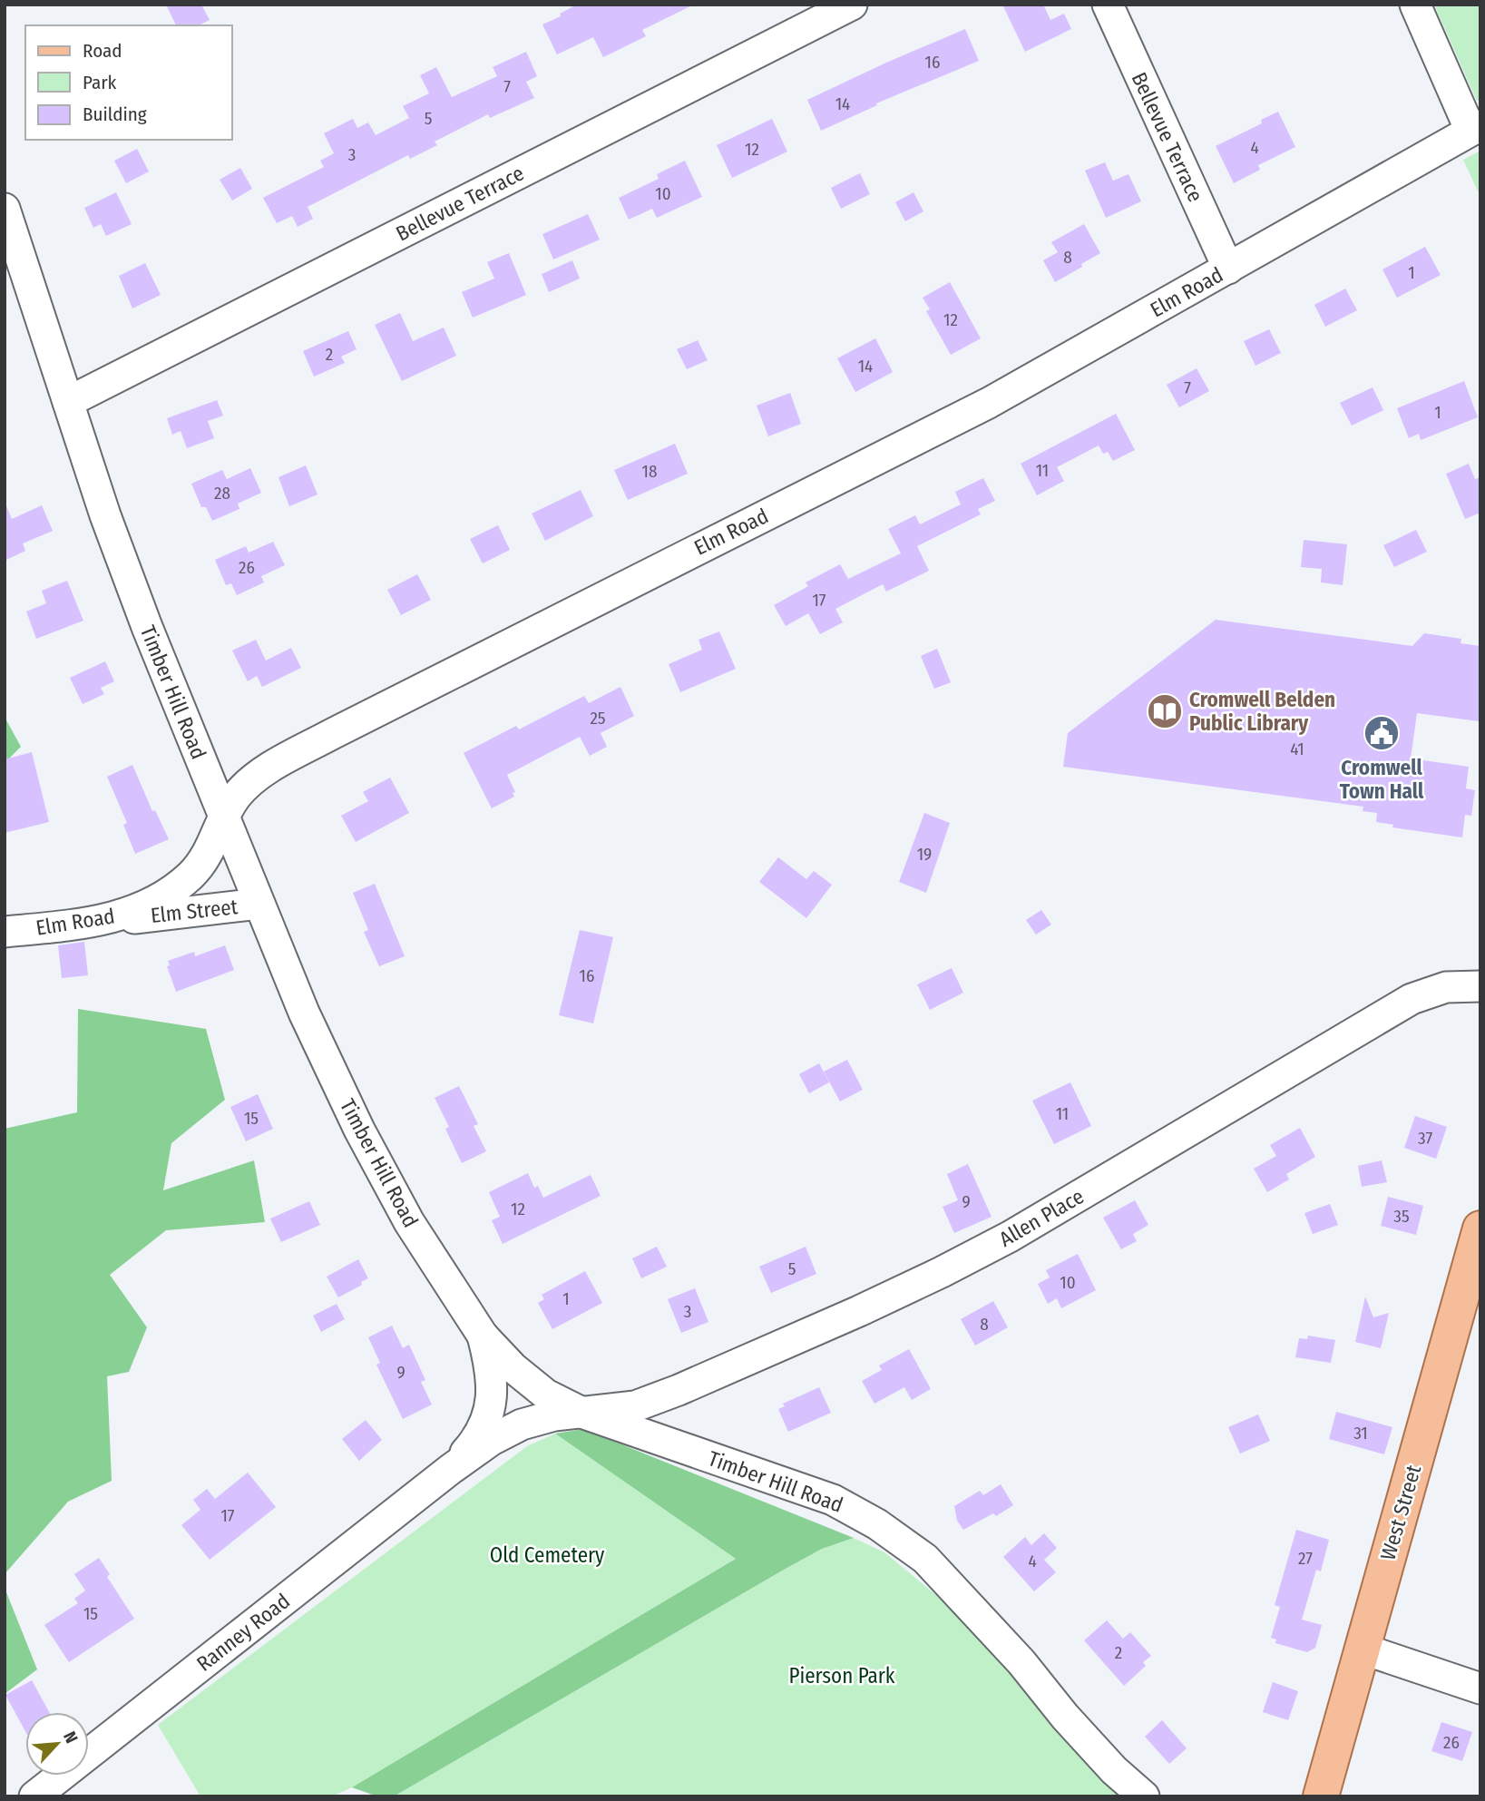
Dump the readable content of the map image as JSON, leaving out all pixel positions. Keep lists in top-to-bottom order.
{
  "streets": {
    "main road": ["West Street"],
    "street": [
      "Bellevue Terrace",
      "Elm Road",
      "Timber Hill Road",
      "Elm Street",
      "Allen Place",
      "Ranney Road"
    ]
  },
  "crossings": [
    ["Bellevue Terrace", "Elm Road"],
    ["Bellevue Terrace", "Timber Hill Road"],
    ["Elm Road", "Timber Hill Road"],
    ["Elm Road", "Elm Street"],
    ["Timber Hill Road", "Elm Street"],
    ["Timber Hill Road", "Allen Place"],
    ["Timber Hill Road", "Ranney Road"],
    ["Allen Place", "Ranney Road"]
  ],
  "parks": ["Old Cemetery", "Pierson Park"],
  "places": {
    "library": ["Cromwell Belden Public Library"],
    "public building": ["Cromwell Town Hall"]
  },
  "house_numbers": [
    "16",
    "7",
    "14",
    "5",
    "4",
    "12",
    "3",
    "10",
    "8",
    "1",
    "12",
    "2",
    "14",
    "7",
    "1",
    "11",
    "18",
    "28",
    "26",
    "17",
    "25",
    "41",
    "19",
    "16",
    "11",
    "15",
    "37",
    "9",
    "12",
    "35",
    "5",
    "10",
    "1",
    "3",
    "8",
    "9",
    "31",
    "17",
    "27",
    "4",
    "15",
    "2",
    "26"
  ],
  "legend": ["Road", "Park", "Building"],
  "north": "top right"
}
